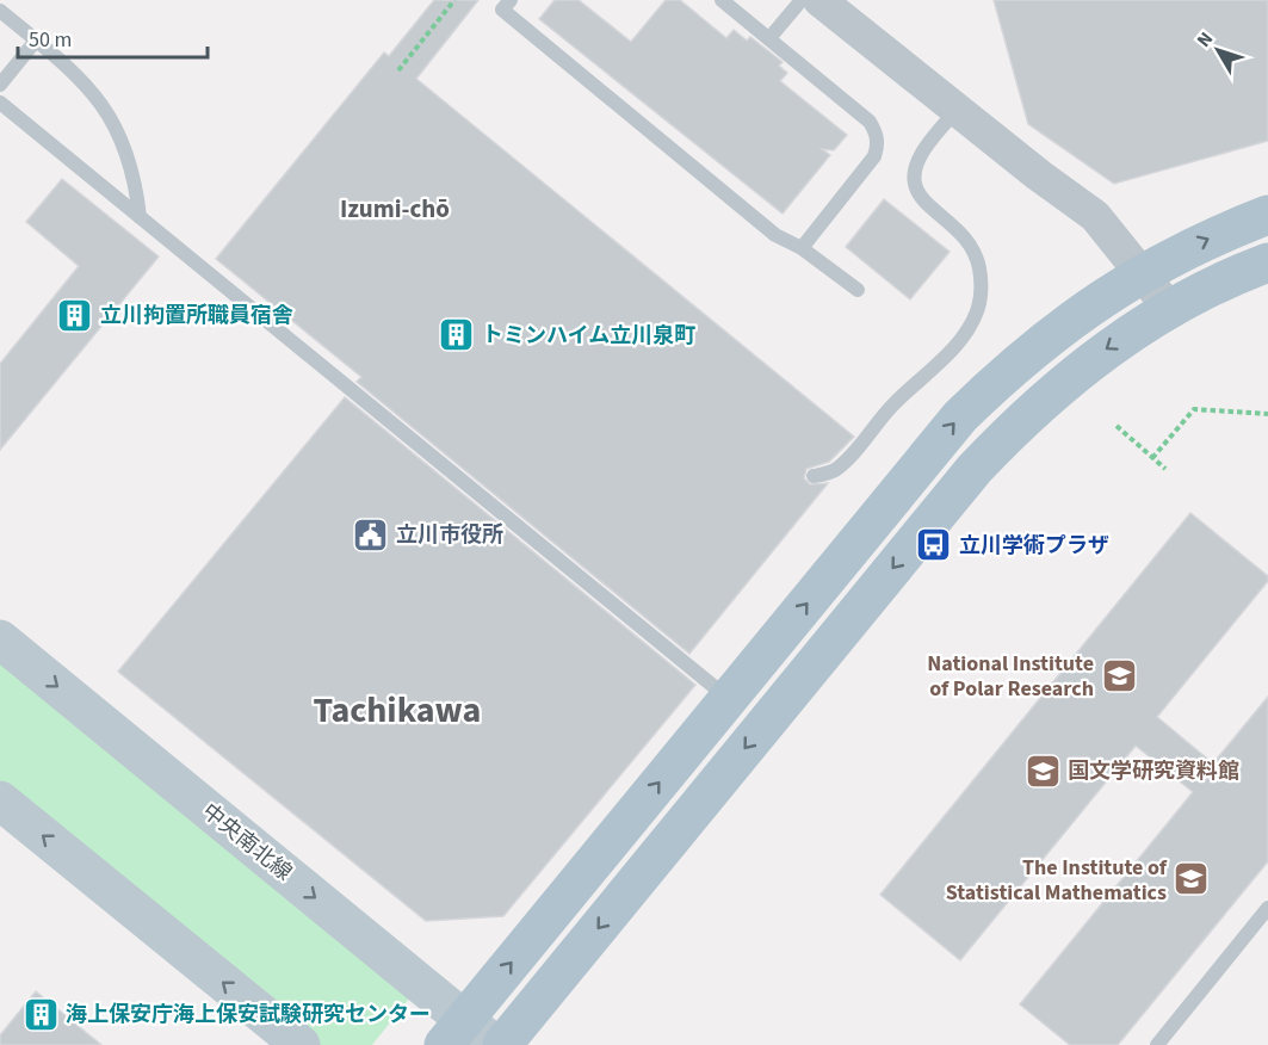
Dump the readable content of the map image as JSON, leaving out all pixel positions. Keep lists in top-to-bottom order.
{
  "streets": {
    "main road": ["中央南北線"]
  },
  "districts": ["Izumi-chō", "Tachikawa"],
  "places": {
    "building": ["立川拘置所職員宿舎", "トミンハイム立川泉町", "海上保安庁海上保安試験研究センター"],
    "public building": ["立川市役所"],
    "bus stop": ["立川学術プラザ"],
    "school or university": ["National Institute of Polar Research", "国文学研究資料館", "The Institute of Statistical Mathematics"]
  },
  "scale_bar": "50 m",
  "north": "top left"
}
